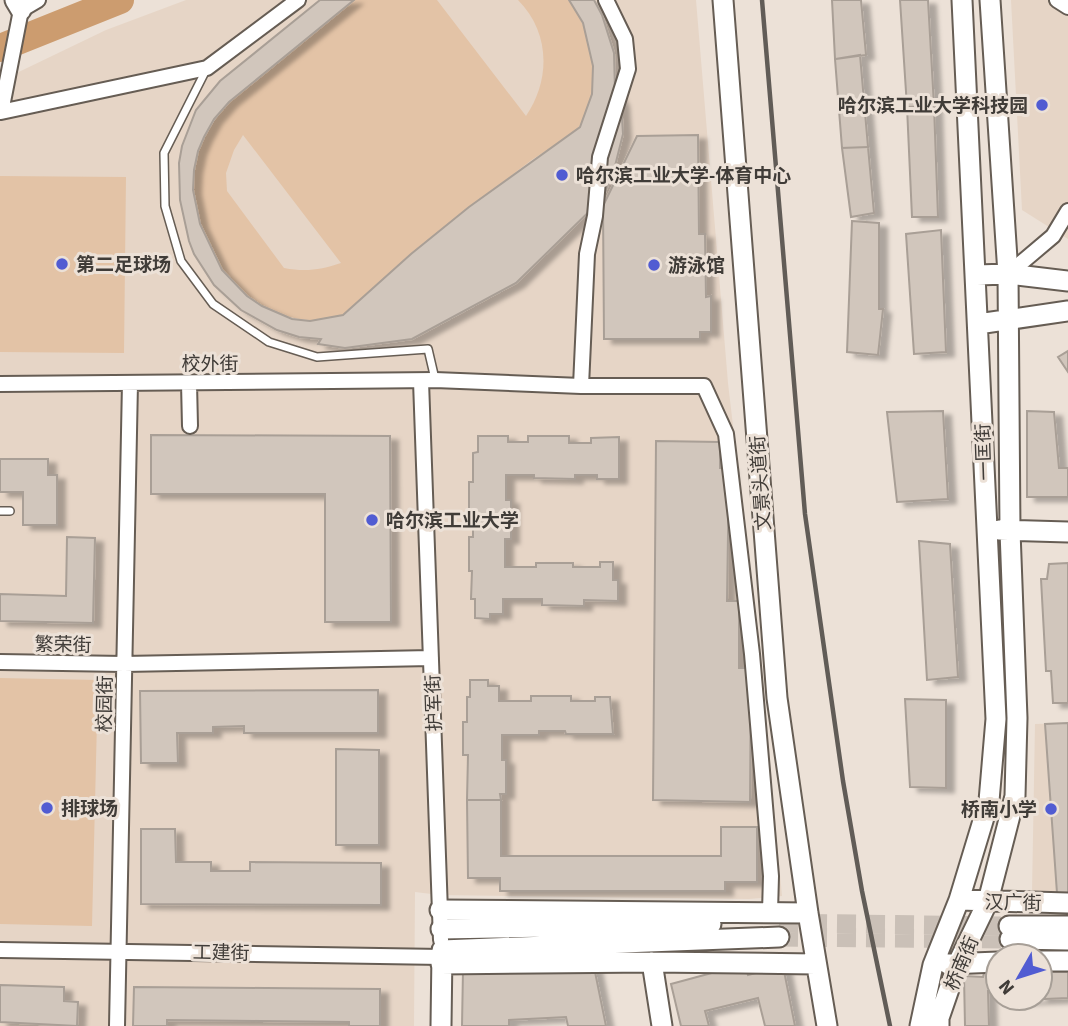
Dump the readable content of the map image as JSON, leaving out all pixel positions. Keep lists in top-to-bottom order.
{
  "streets": {
    "main road": [
      "一匡街",
      "文景头道街",
      "护军街",
      "汉广街",
      "工建街",
      "桥南街"
    ],
    "street": ["校外街", "繁荣街", "校园街"]
  },
  "crossings": [
    ["校外街", "护军街"],
    ["校外街", "校园街"],
    ["校外街", "工建街"],
    ["一匡街", "汉广街"],
    ["一匡街", "桥南街"],
    ["文景头道街", "工建街"],
    ["繁荣街", "护军街"],
    ["繁荣街", "校园街"],
    ["护军街", "工建街"],
    ["校园街", "工建街"],
    ["汉广街", "桥南街"]
  ],
  "places": [
    "哈尔滨工业大学科技园",
    "哈尔滨工业大学-体育中心",
    "第二足球场",
    "游泳馆",
    "哈尔滨工业大学",
    "排球场",
    "桥南小学"
  ],
  "north": "bottom left"
}
